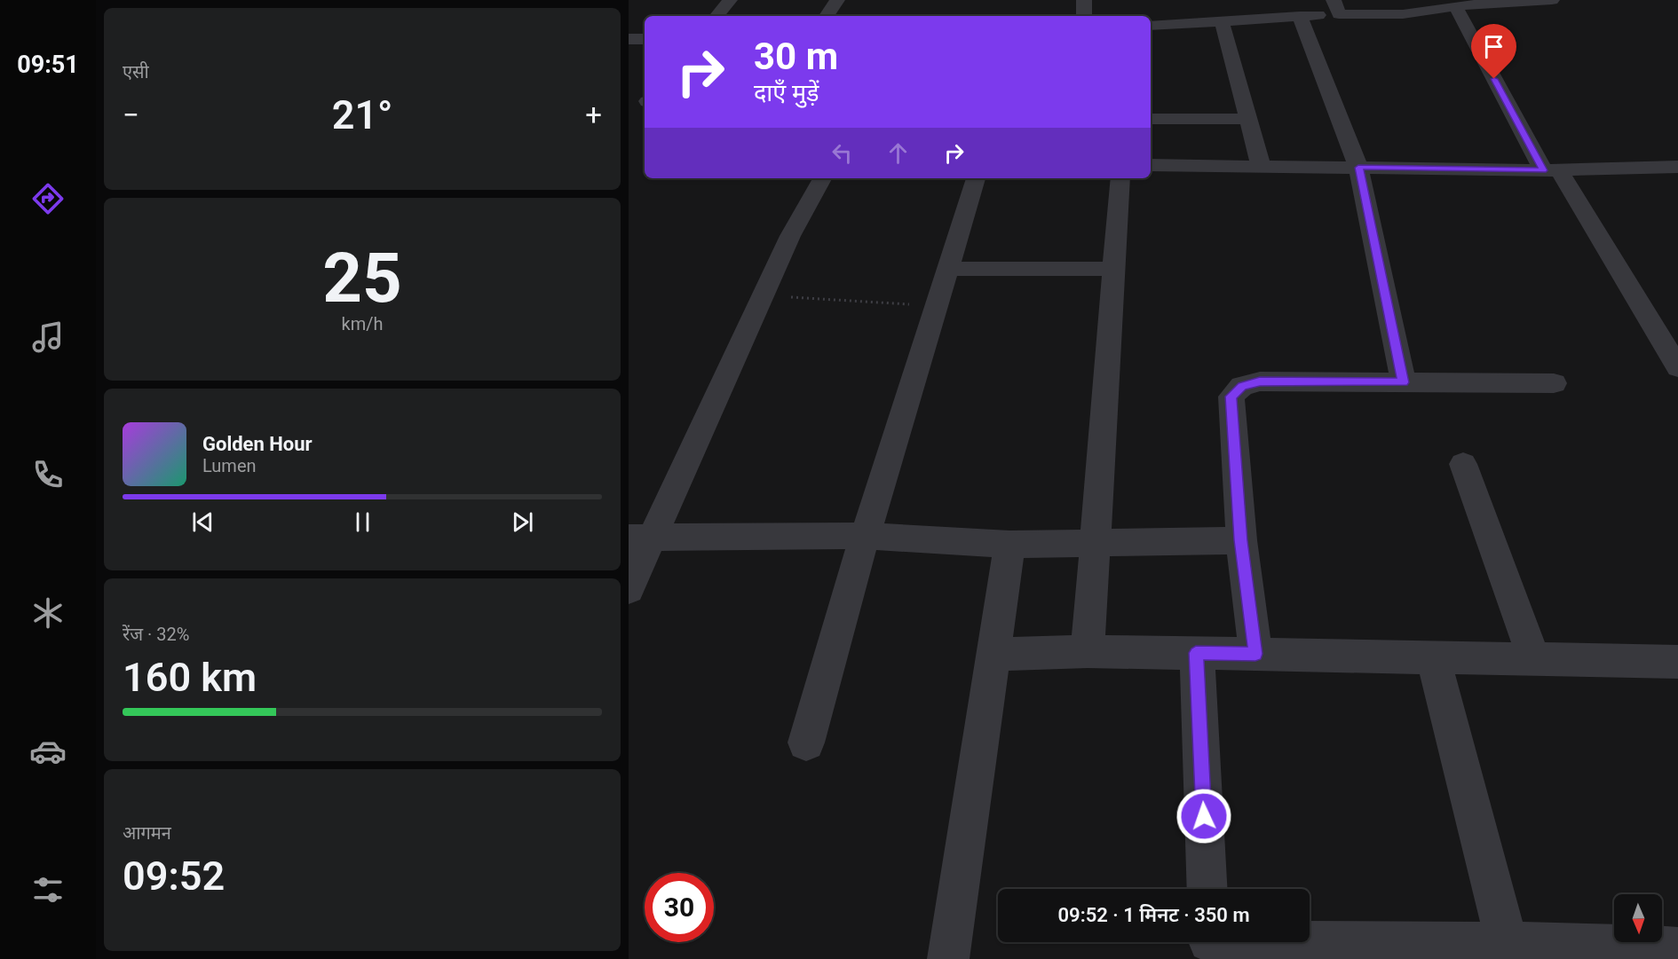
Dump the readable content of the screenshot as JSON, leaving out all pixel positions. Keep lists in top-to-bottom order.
{
  "north": "bottom",
  "page": {
    "tabs": "09:51",
    "tile": [
      "एसी",
      ["25", "km/h"],
      ["रेंज · 32%", "160 km"],
      ["आगमन", "09:52"]
    ],
    "turn": ["30 m", "दाएँ मुड़ें"],
    "heat": ["−", "21°", "+"],
    "song": ["Golden Hour", "Lumen"],
    "limit": "30",
    "trip": "09:52 · 1 मिनट · 350 m"
  }
}
